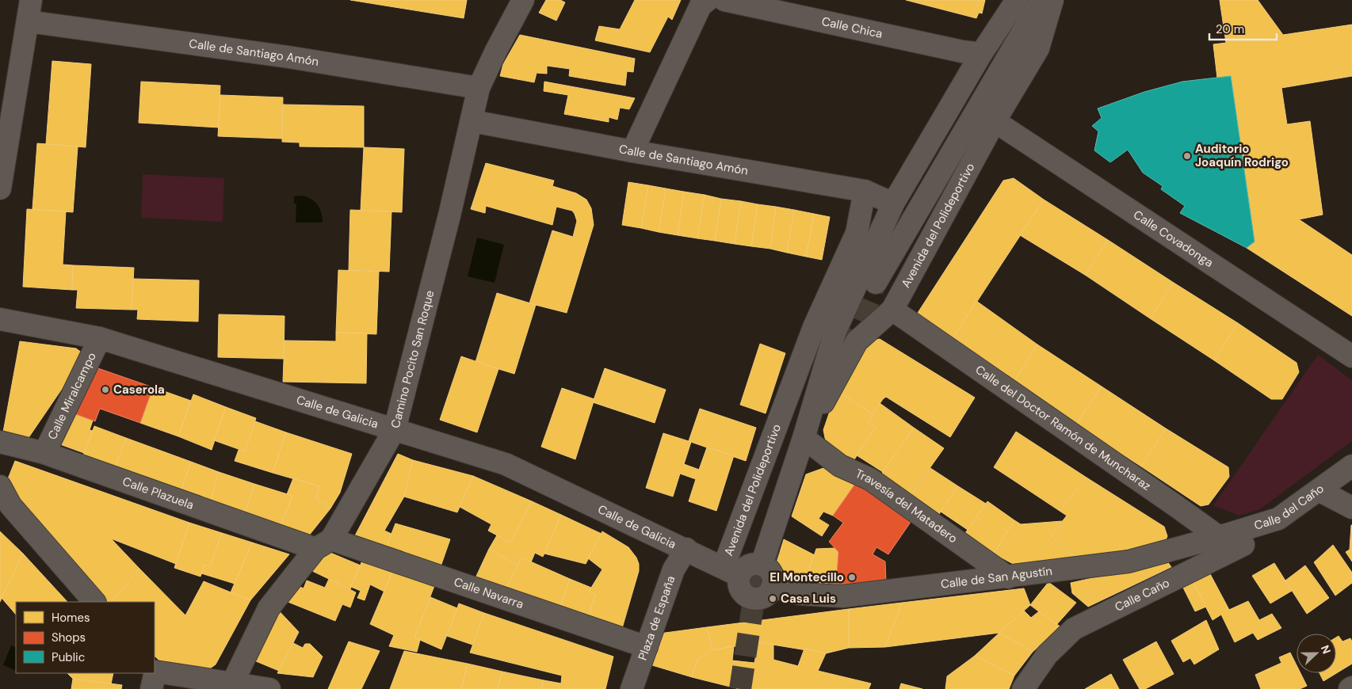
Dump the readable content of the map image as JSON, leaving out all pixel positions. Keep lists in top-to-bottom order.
{
  "streets": {
    "street": [
      "Calle Chica",
      "Calle de Santiago Amón",
      "Avenida del Polideportivo",
      "Calle Covadonga",
      "Camino Pocito San Roque",
      "Calle Miralcampo",
      "Calle de Galicia",
      "Calle del Doctor Ramón de Muncharaz",
      "Calle Plazuela",
      "Calle del Caño",
      "Travesía del Matadero",
      "Calle de San Agustín",
      "Calle Navarra",
      "Calle Caño",
      "Plaza de España"
    ]
  },
  "crossings": [
    ["Calle Chica", "Avenida del Polideportivo"],
    ["Calle de Santiago Amón", "Avenida del Polideportivo"],
    ["Calle de Santiago Amón", "Camino Pocito San Roque"],
    ["Avenida del Polideportivo", "Calle Covadonga"],
    ["Avenida del Polideportivo", "Calle del Doctor Ramón de Muncharaz"],
    ["Avenida del Polideportivo", "Travesía del Matadero"],
    ["Avenida del Polideportivo", "Calle de San Agustín"],
    ["Camino Pocito San Roque", "Calle de Galicia"],
    ["Camino Pocito San Roque", "Calle Plazuela"],
    ["Camino Pocito San Roque", "Calle Navarra"],
    ["Calle Miralcampo", "Calle de Galicia"],
    ["Calle Miralcampo", "Calle Plazuela"],
    ["Calle de Galicia", "Plaza de España"],
    ["Calle del Doctor Ramón de Muncharaz", "Calle del Caño"],
    ["Calle del Doctor Ramón de Muncharaz", "Calle de San Agustín"],
    ["Calle del Doctor Ramón de Muncharaz", "Calle Caño"],
    ["Calle Plazuela", "Calle Navarra"],
    ["Calle del Caño", "Calle de San Agustín"],
    ["Calle del Caño", "Calle Caño"],
    ["Travesía del Matadero", "Calle de San Agustín"],
    ["Calle de San Agustín", "Calle Caño"],
    ["Calle Navarra", "Plaza de España"]
  ],
  "places": [
    "Auditorio Joaquín Rodrigo",
    "Caserola",
    "El Montecillo",
    "Casa Luis"
  ],
  "legend": ["Homes", "Shops", "Public"],
  "scale_bar": "20 m",
  "north": "right"
}
